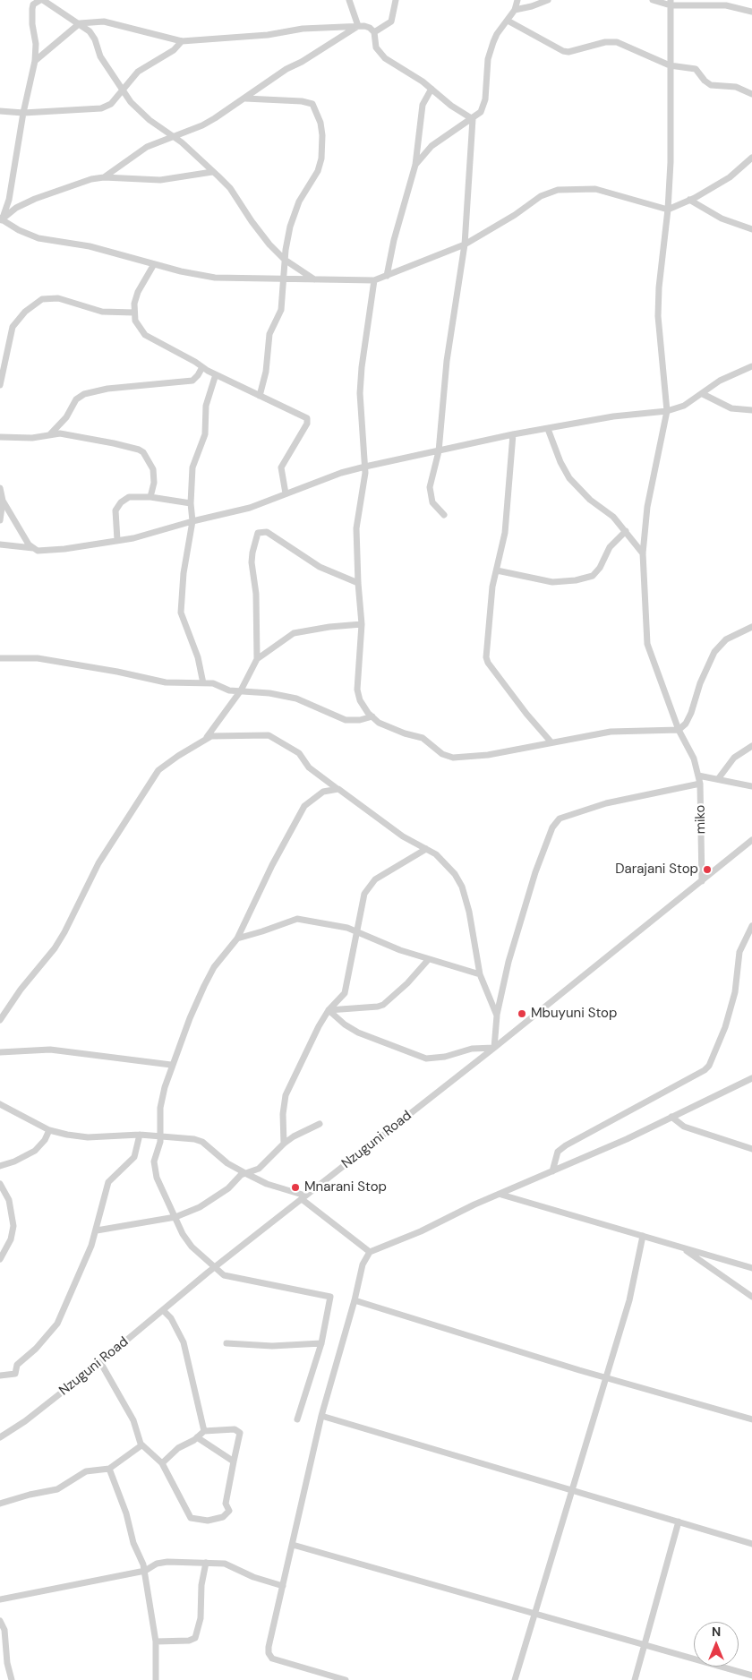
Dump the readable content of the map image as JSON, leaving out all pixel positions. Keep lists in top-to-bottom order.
{
  "streets": {
    "street": ["miko", "Nzuguni Road"]
  },
  "crossings": [
    ["miko", "Nzuguni Road"]
  ],
  "places": ["Darajani Stop", "Mbuyuni Stop", "Mnarani Stop"],
  "north": "top"
}
